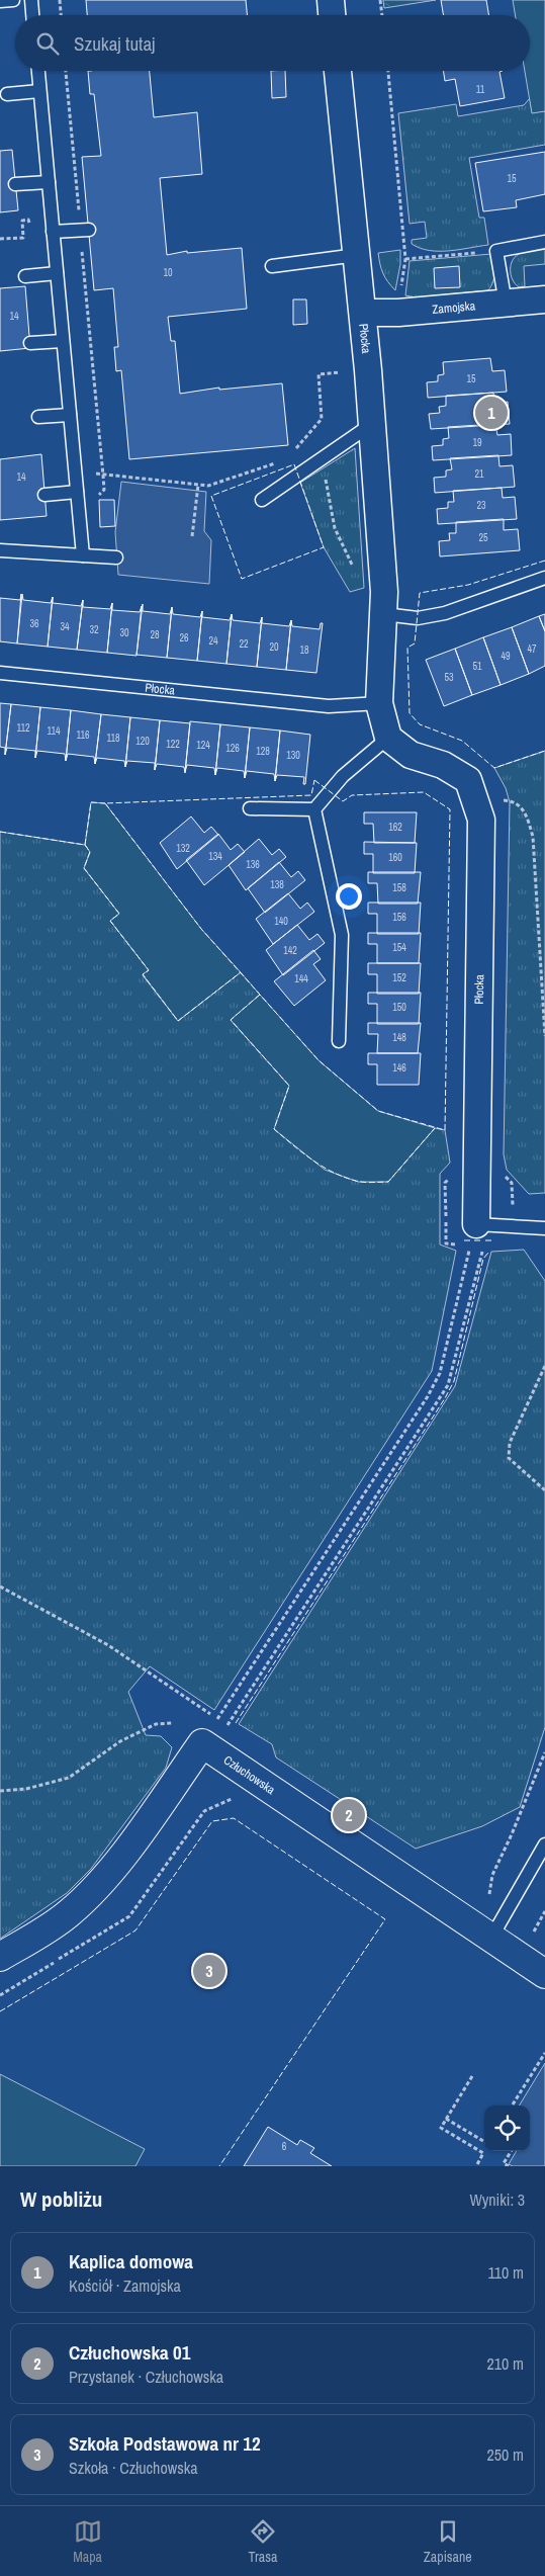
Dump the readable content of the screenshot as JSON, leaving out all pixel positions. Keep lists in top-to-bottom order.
{
  "streets": {
    "street": ["Zamojska", "Płocka", "Człuchowska"]
  },
  "crossings": [
    ["Zamojska", "Płocka"]
  ],
  "house_numbers": [
    "11",
    "15",
    "10",
    "14",
    "15",
    "19",
    "21",
    "14",
    "23",
    "25",
    "36",
    "34",
    "32",
    "30",
    "28",
    "26",
    "24",
    "22",
    "20",
    "47",
    "18",
    "49",
    "51",
    "53",
    "112",
    "114",
    "116",
    "118",
    "120",
    "122",
    "124",
    "126",
    "128",
    "130",
    "162",
    "132",
    "134",
    "160",
    "136",
    "138",
    "158",
    "156",
    "140",
    "154",
    "142",
    "152",
    "144",
    "150",
    "148",
    "146",
    "6"
  ],
  "page": {
    "search": "Szukaj tutaj",
    "pins": ["1", "2", "3"],
    "heading": ["W pobliżu", "Wyniki: 3"],
    "list": [
      {
        "mark": "1",
        "name": "Kaplica domowa",
        "note": "Kościół · Zamojska",
        "value": "110 m"
      },
      {
        "mark": "2",
        "name": "Człuchowska 01",
        "note": "Przystanek · Człuchowska",
        "value": "210 m"
      },
      {
        "mark": "3",
        "name": "Szkoła Podstawowa nr 12",
        "note": "Szkoła · Człuchowska",
        "value": "250 m"
      }
    ],
    "nav": ["Mapa", "Trasa", "Zapisane"]
  }
}
